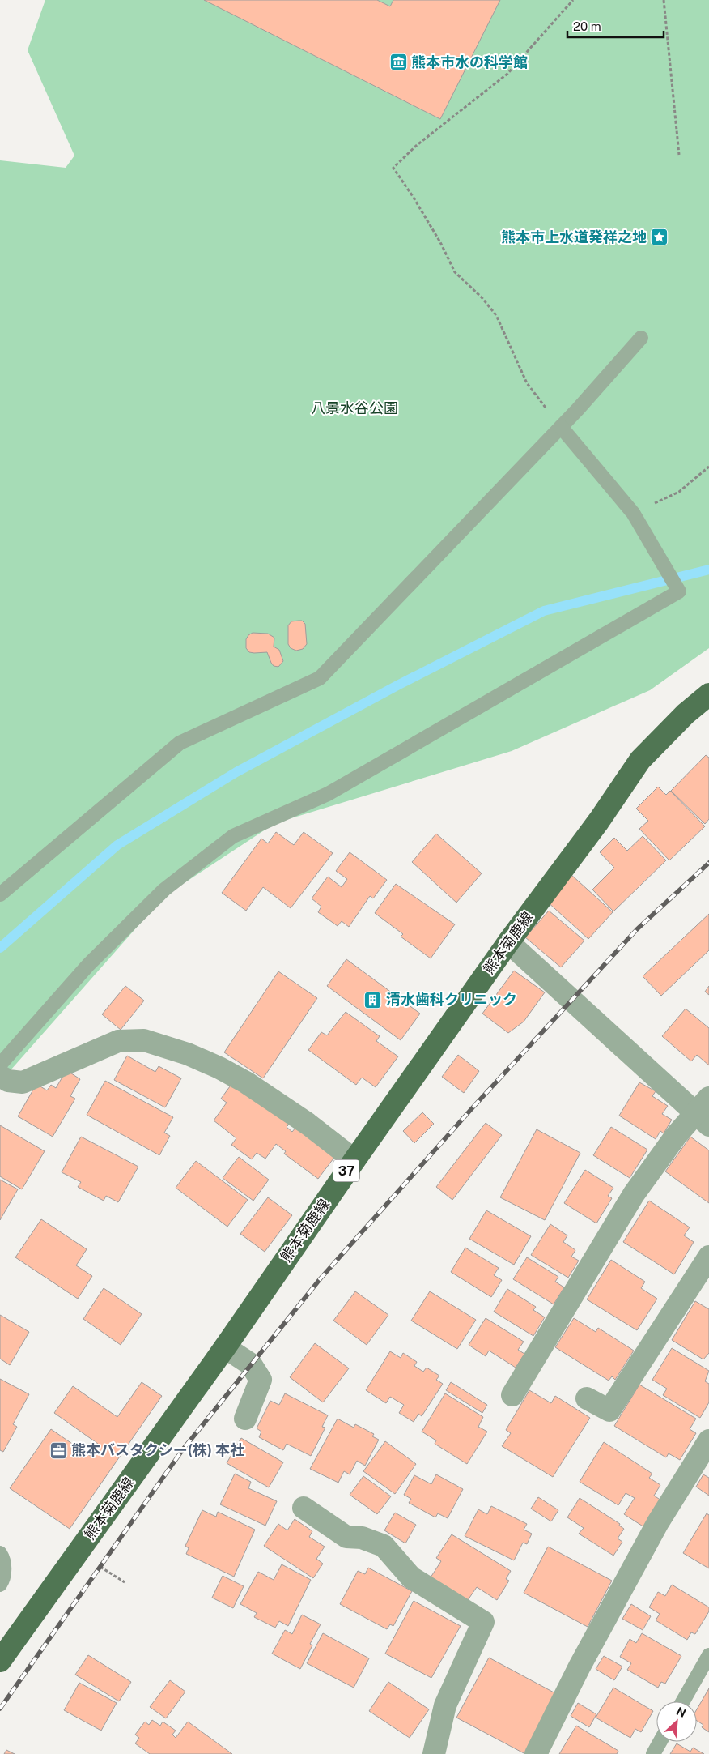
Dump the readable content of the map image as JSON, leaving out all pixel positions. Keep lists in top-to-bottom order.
{
  "streets": {
    "main road": ["熊本菊鹿線", "37"]
  },
  "parks": ["八景水谷公園"],
  "places": {
    "museum": ["熊本市水の科学館"],
    "place": ["熊本市上水道発祥之地"],
    "building": ["清水歯科クリニック"],
    "office": ["熊本バスタクシー(株) 本社"]
  },
  "scale_bar": "20 m",
  "north": "top right"
}
